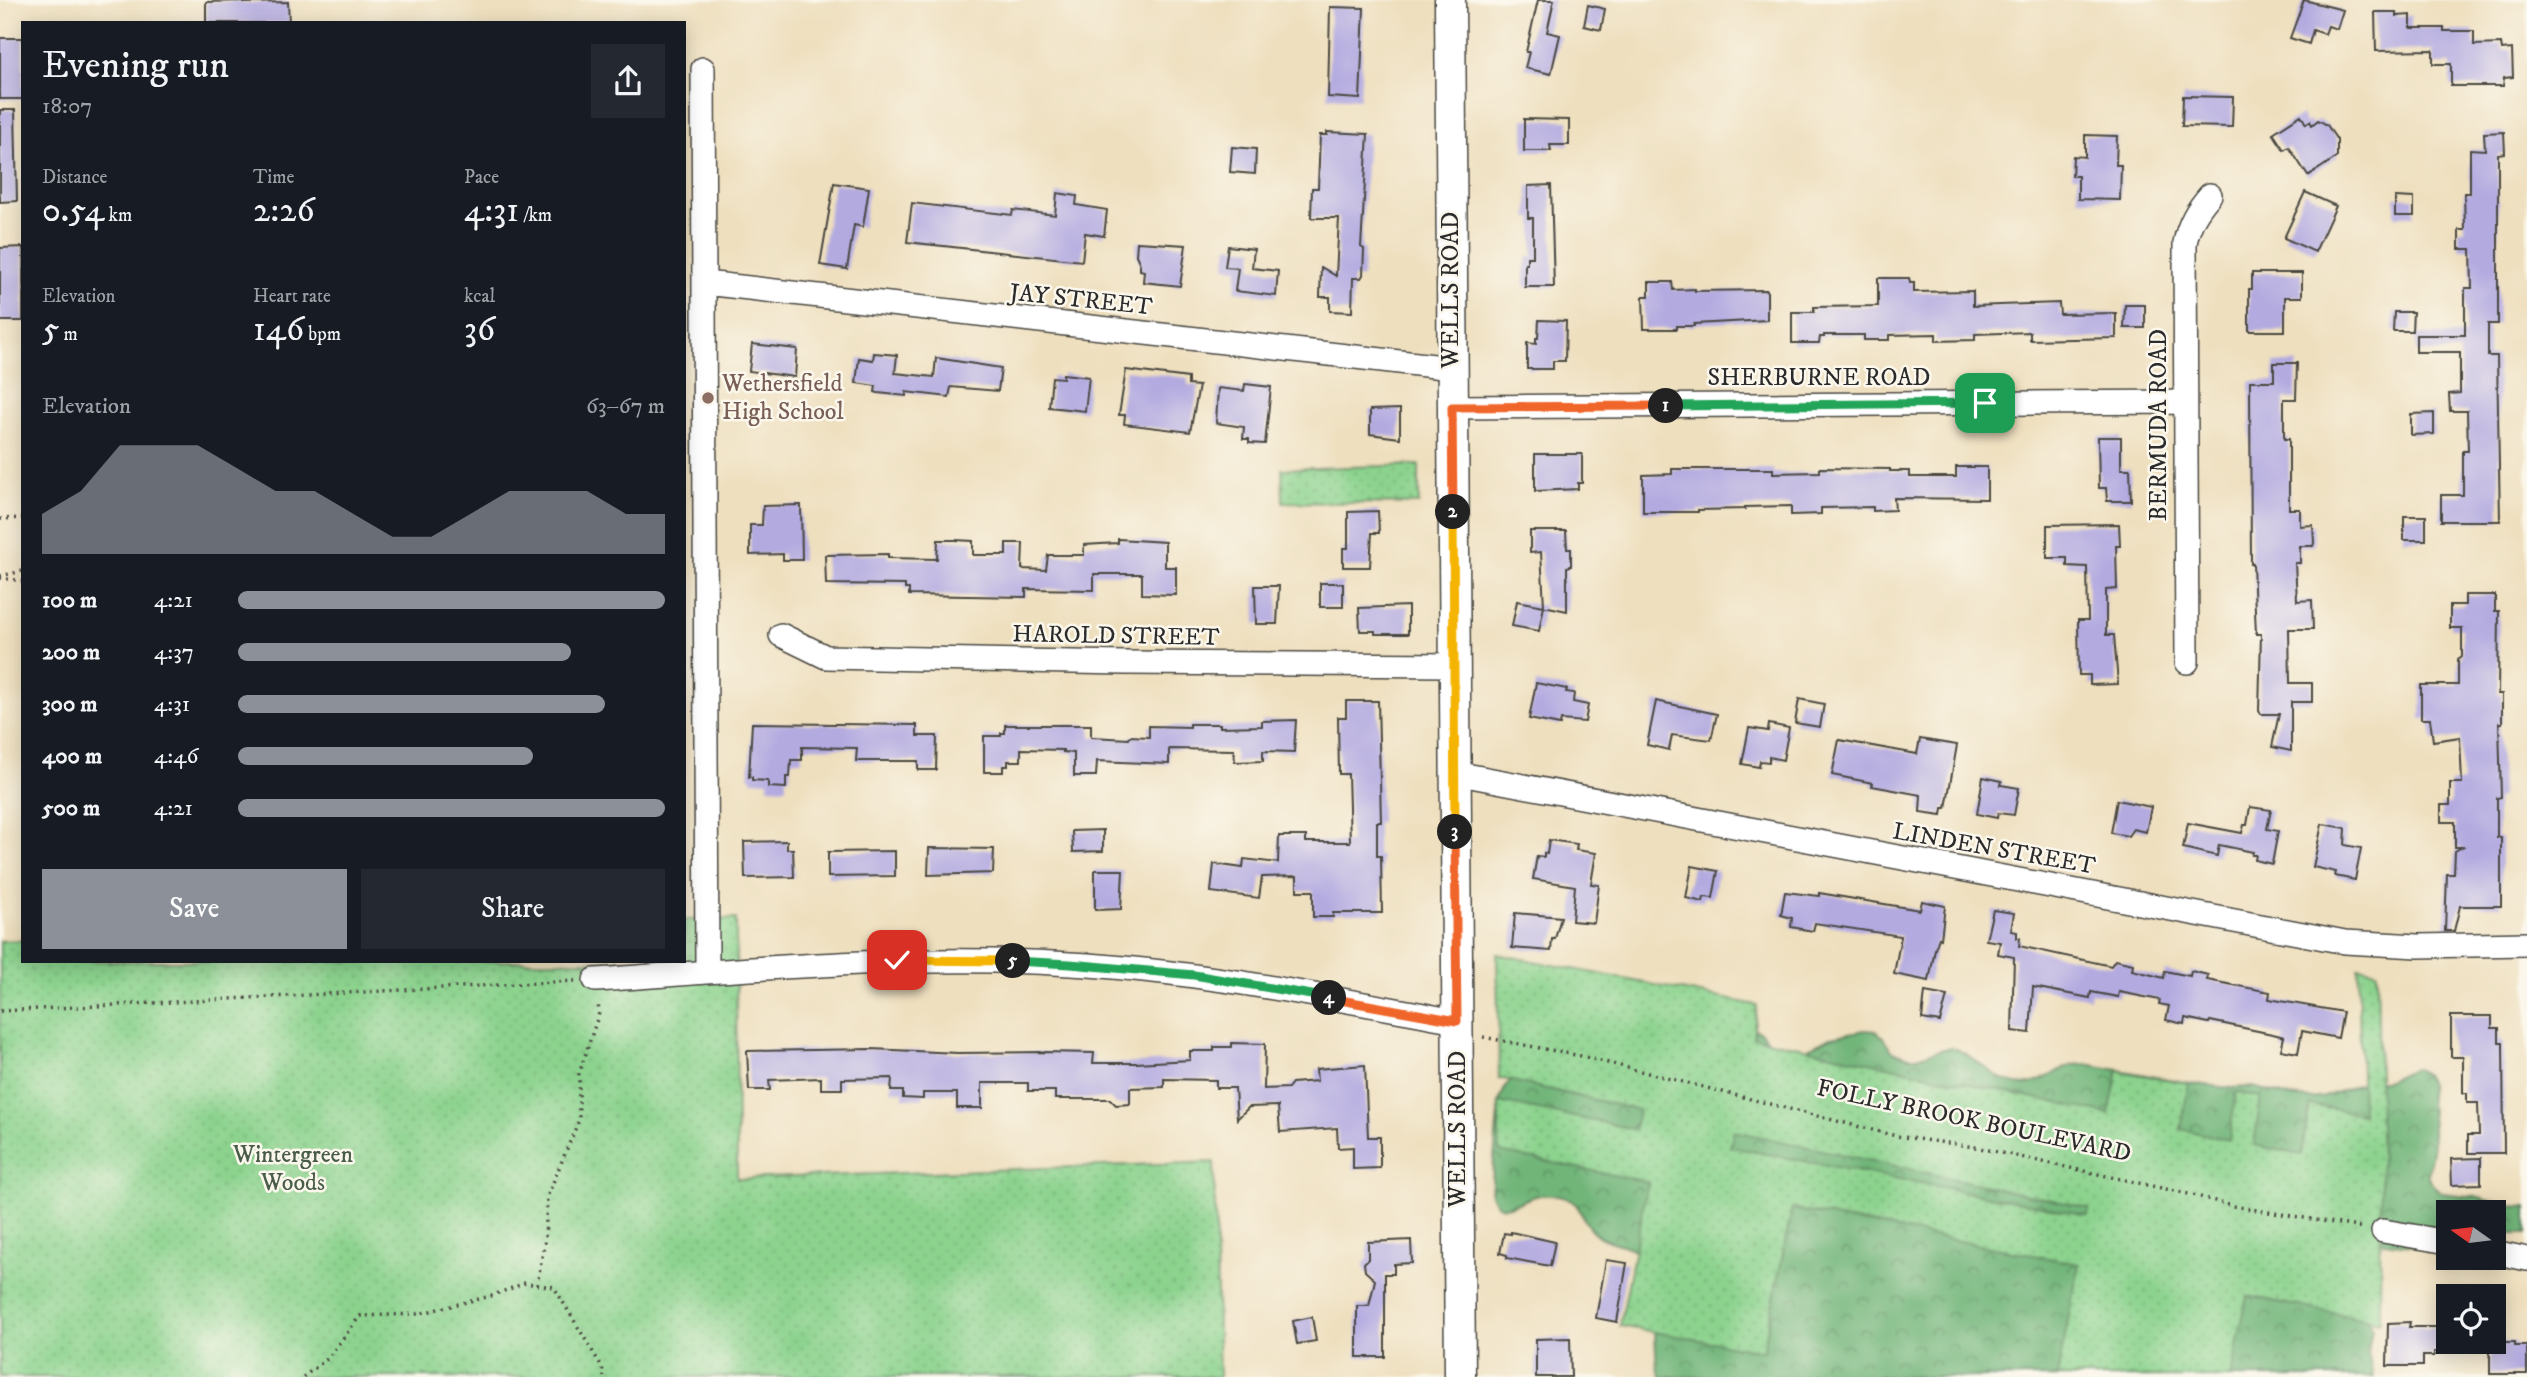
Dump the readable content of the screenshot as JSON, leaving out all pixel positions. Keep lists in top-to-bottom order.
{
  "streets": {
    "main road": ["WELLS ROAD"],
    "street": [
      "JAY STREET",
      "SHERBURNE ROAD",
      "BERMUDA ROAD",
      "HAROLD STREET",
      "LINDEN STREET"
    ],
    "path": ["FOLLY BROOK BOULEVARD"]
  },
  "crossings": [
    ["WELLS ROAD", "JAY STREET"],
    ["WELLS ROAD", "SHERBURNE ROAD"],
    ["WELLS ROAD", "HAROLD STREET"],
    ["WELLS ROAD", "LINDEN STREET"],
    ["SHERBURNE ROAD", "BERMUDA ROAD"]
  ],
  "parks": ["Wintergreen Woods"],
  "places": ["Wethersfield High School"],
  "north": "left",
  "page": {
    "heading": ["Evening run", "18:07"],
    "stats": [
      ["Distance", "0.54 km"],
      ["Time", "2:26"],
      ["Pace", "4:31 /km"],
      ["Elevation", "5 m"],
      ["Heart rate", "146 bpm"],
      ["kcal", "36"]
    ],
    "chart": ["Elevation", "63–67 m"],
    "pins": [
      "1",
      "2",
      "3",
      "5",
      "4"
    ],
    "list": [
      {
        "name": "100 m",
        "note": "4:21"
      },
      {
        "name": "200 m",
        "note": "4:37"
      },
      {
        "name": "300 m",
        "note": "4:31"
      },
      {
        "name": "400 m",
        "note": "4:46"
      },
      {
        "name": "500 m",
        "note": "4:21"
      }
    ],
    "buttons": ["Save", "Share"]
  }
}
